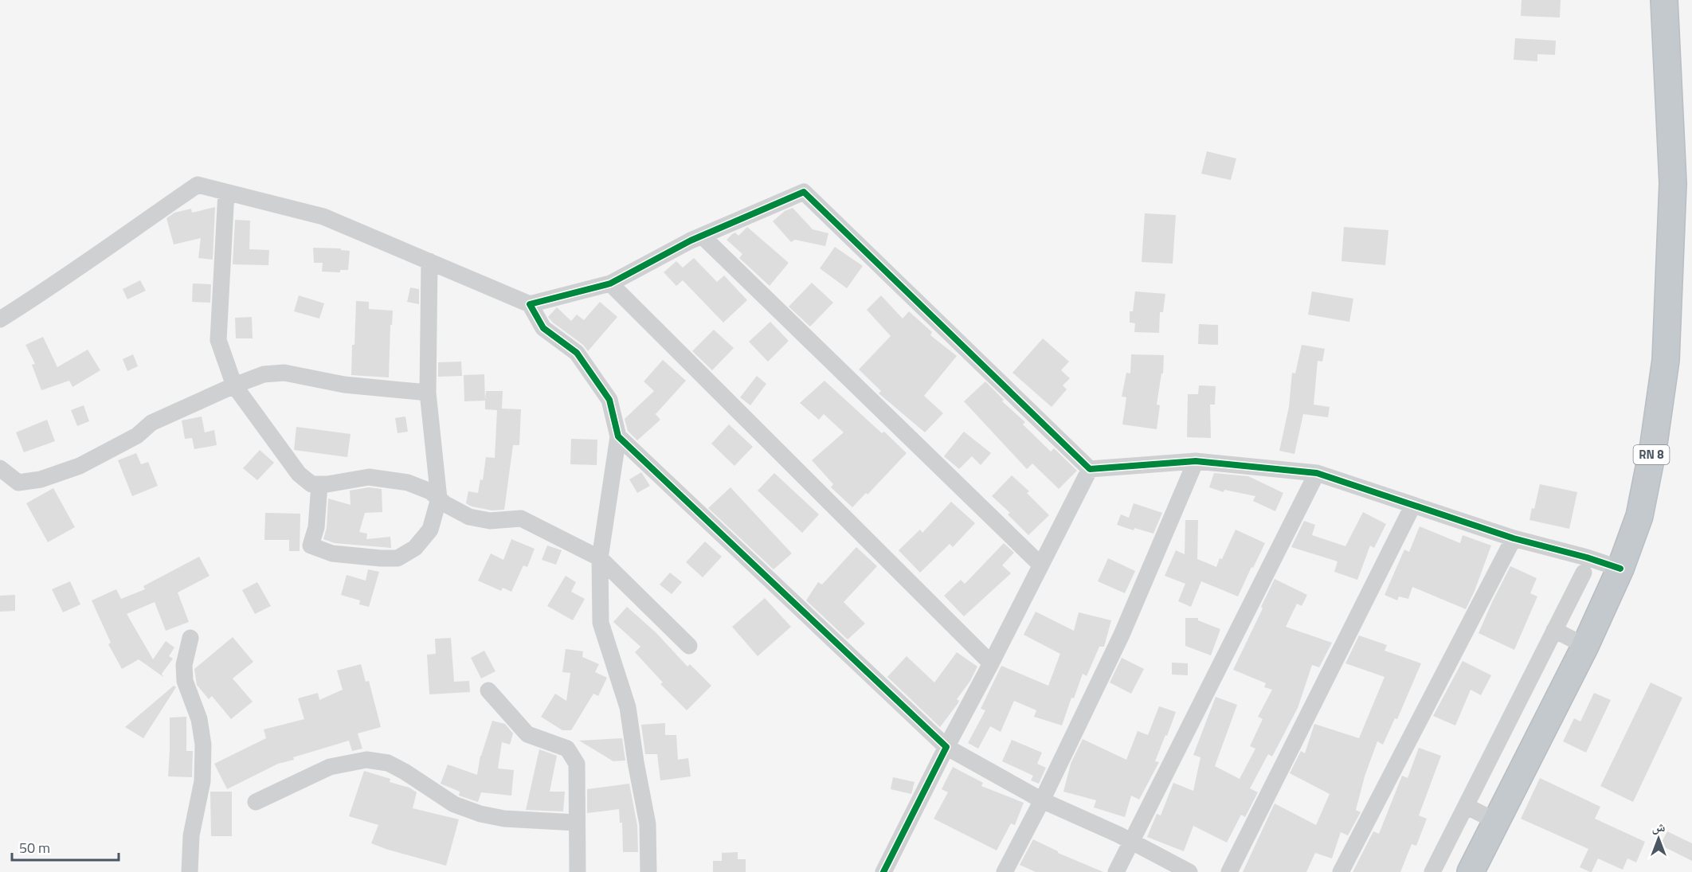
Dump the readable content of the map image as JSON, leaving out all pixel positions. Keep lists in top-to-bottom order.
{
  "streets": {
    "highway": ["RN 8"]
  },
  "scale_bar": "50 m",
  "north": "top"
}
